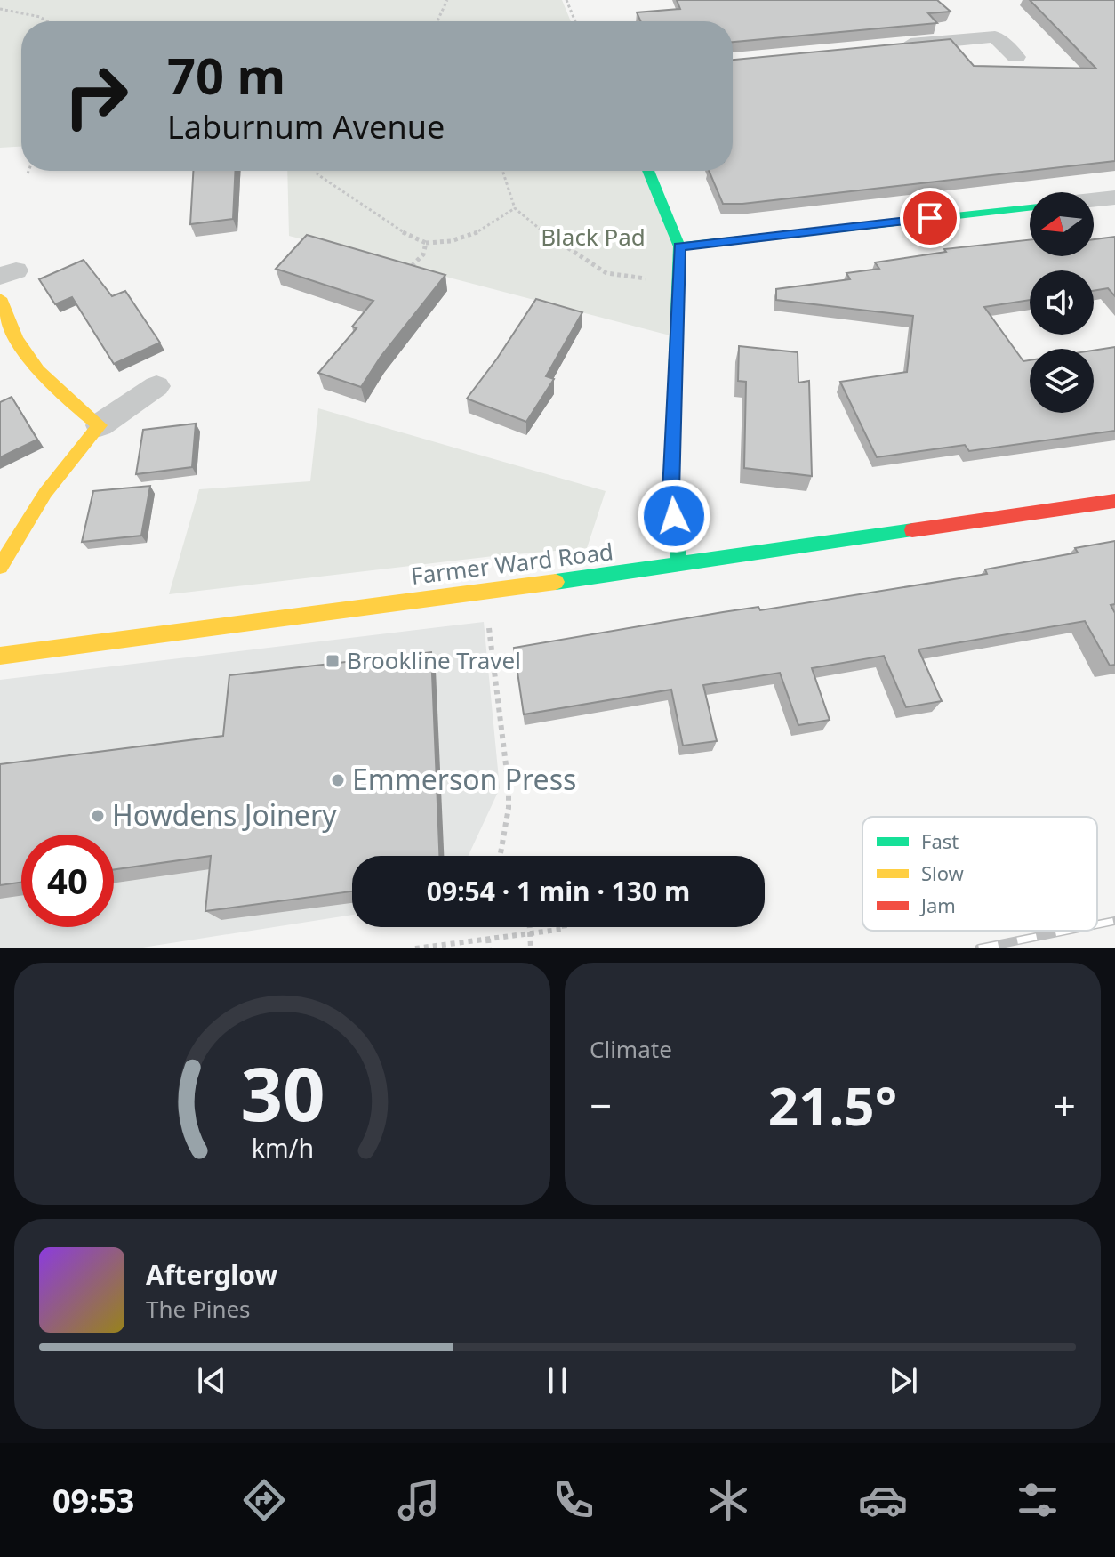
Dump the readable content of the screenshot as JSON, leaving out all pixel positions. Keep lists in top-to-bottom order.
{
  "streets": {
    "street": ["Farmer Ward Road"]
  },
  "parks": ["Black Pad"],
  "places": {
    "transit": ["Brookline Travel"],
    "other": ["Emmerson Press", "Howdens Joinery"]
  },
  "legend": ["Fast", "Slow", "Jam"],
  "north": "left",
  "page": {
    "turn": ["70 m", "Laburnum Avenue"],
    "limit": "40",
    "trip": "09:54 · 1 min · 130 m",
    "tile": "Climate",
    "heat": ["−", "21.5°", "+"],
    "song": ["Afterglow", "The Pines"],
    "tabs": "09:53",
    "gauge": ["30", "km/h"]
  }
}
